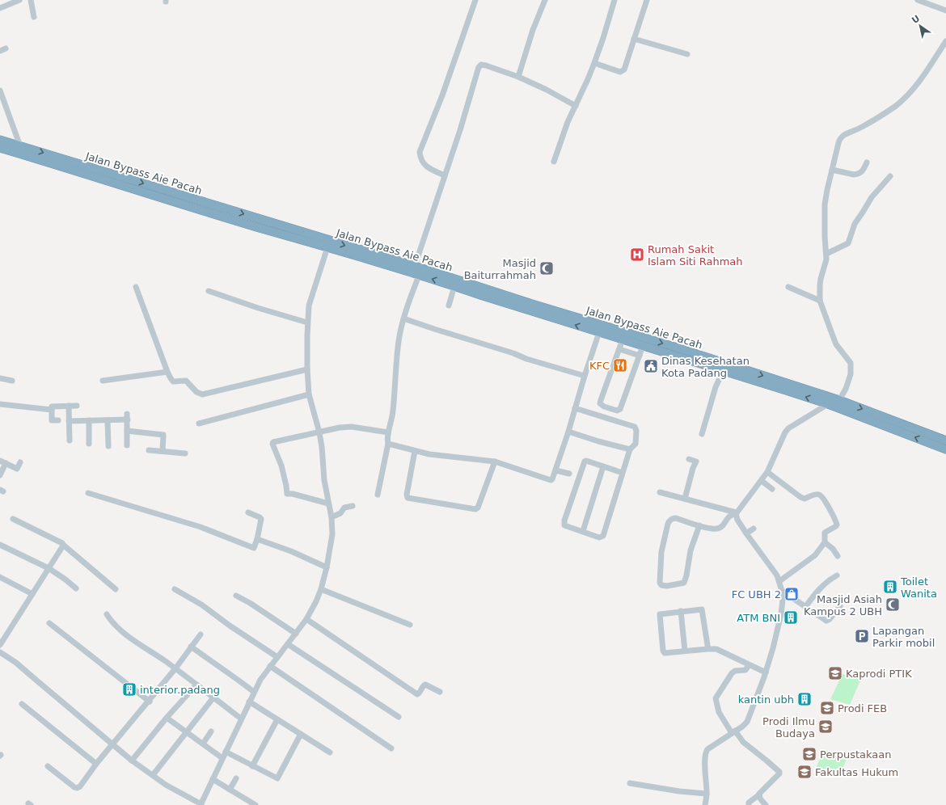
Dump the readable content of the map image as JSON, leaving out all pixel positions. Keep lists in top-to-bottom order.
{
  "streets": {
    "highway": ["Jalan Bypass Aie Pacah"]
  },
  "places": {
    "hospital": ["Rumah Sakit Islam Siti Rahmah"],
    "mosque": ["Masjid Baiturrahmah", "Masjid Asiah Kampus 2 UBH"],
    "restaurant": ["KFC"],
    "public building": ["Dinas Kesehatan Kota Padang"],
    "building": [
      "Toilet Wanita",
      "ATM BNI",
      "interior.padang",
      "kantin ubh"
    ],
    "shop": ["FC UBH 2"],
    "parking": ["Lapangan Parkir mobil"],
    "school or university": [
      "Kaprodi PTIK",
      "Prodi FEB",
      "Prodi Ilmu Budaya",
      "Perpustakaan",
      "Fakultas Hukum"
    ]
  },
  "north": "top left"
}
